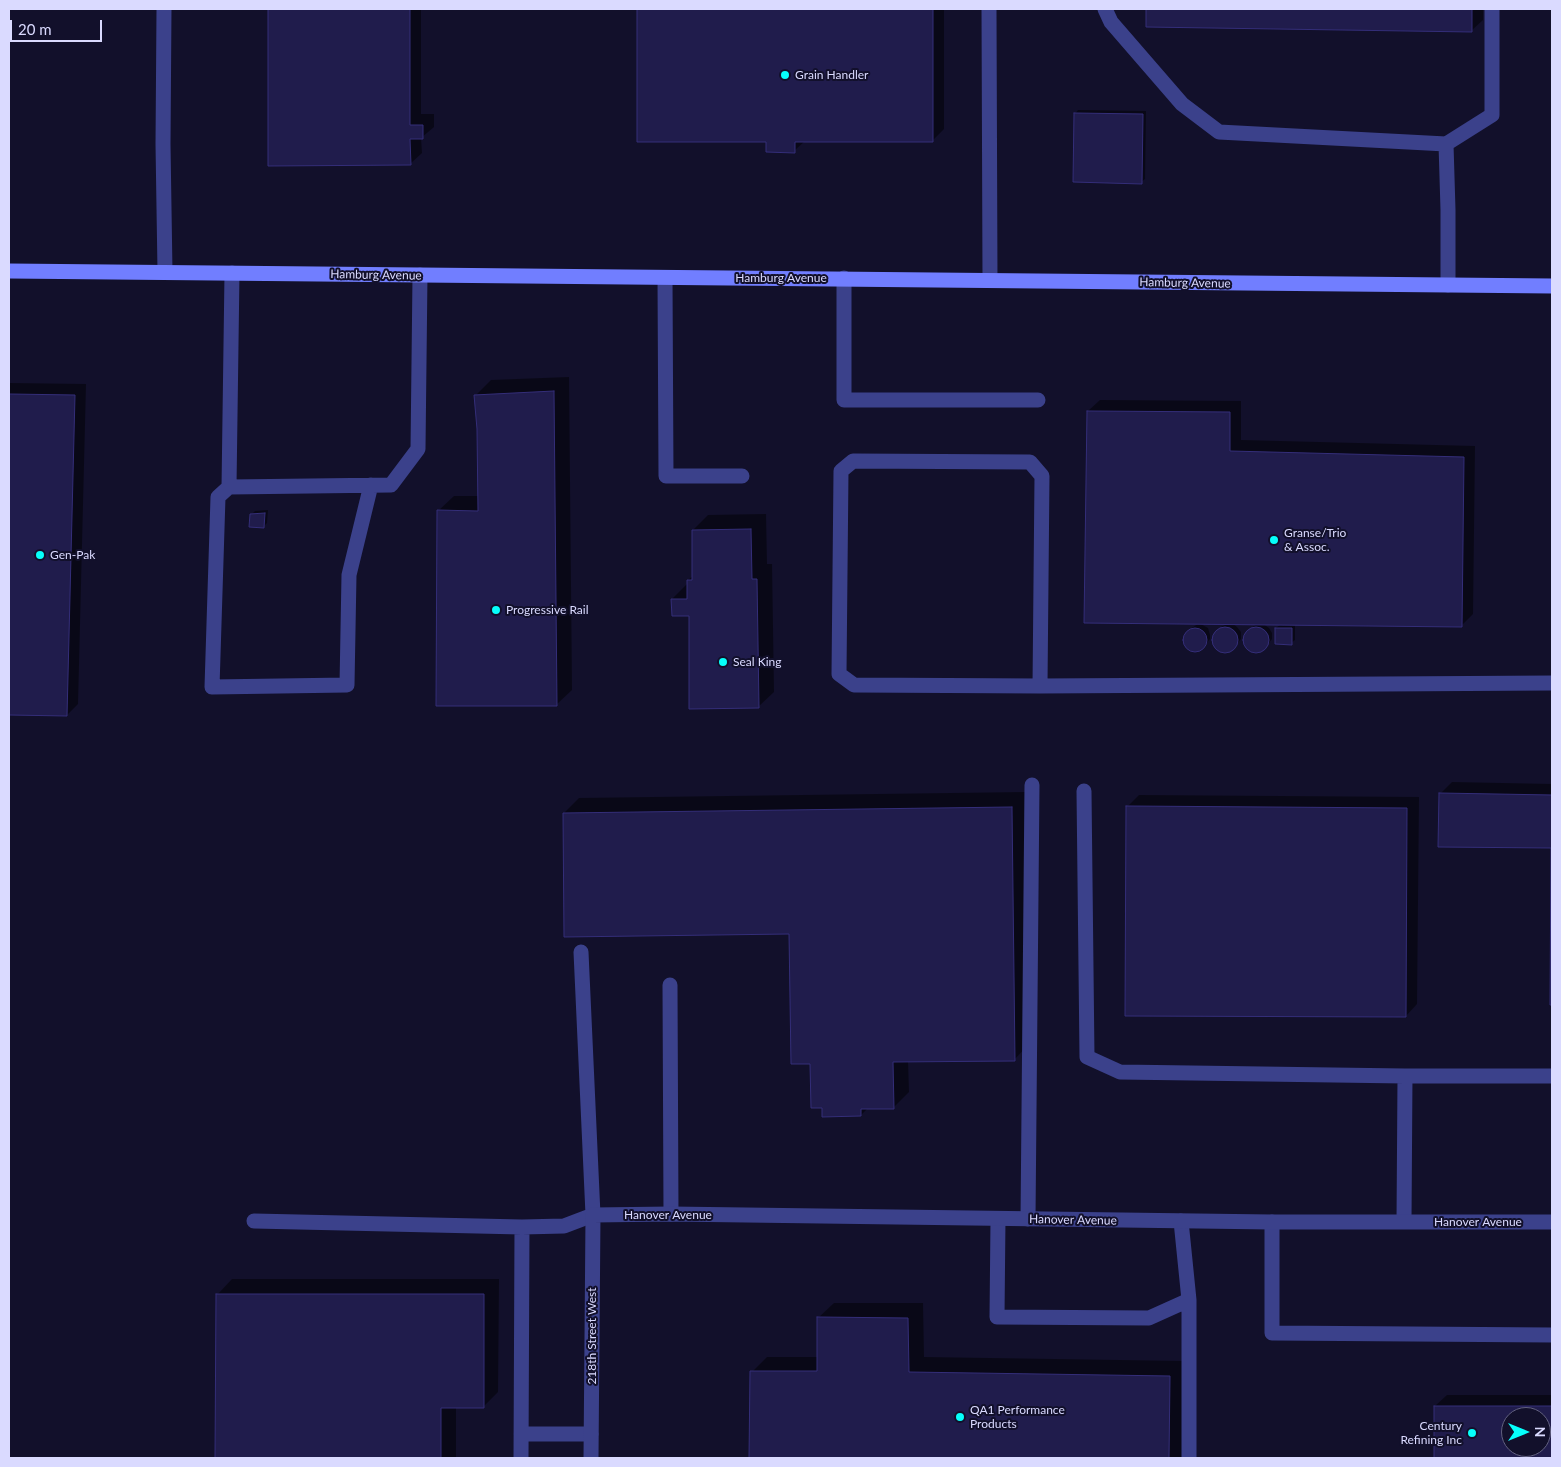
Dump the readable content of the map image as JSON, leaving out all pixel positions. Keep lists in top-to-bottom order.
{
  "streets": {
    "street": ["Hamburg Avenue", "Hanover Avenue", "218th Street West"]
  },
  "crossings": [
    ["Hanover Avenue", "218th Street West"]
  ],
  "places": [
    "Grain Handler",
    "Granse/Trio & Assoc.",
    "Gen-Pak",
    "Progressive Rail",
    "Seal King",
    "QA1 Performance Products",
    "Century Refining Inc"
  ],
  "scale_bar": "20 m",
  "north": "right"
}
